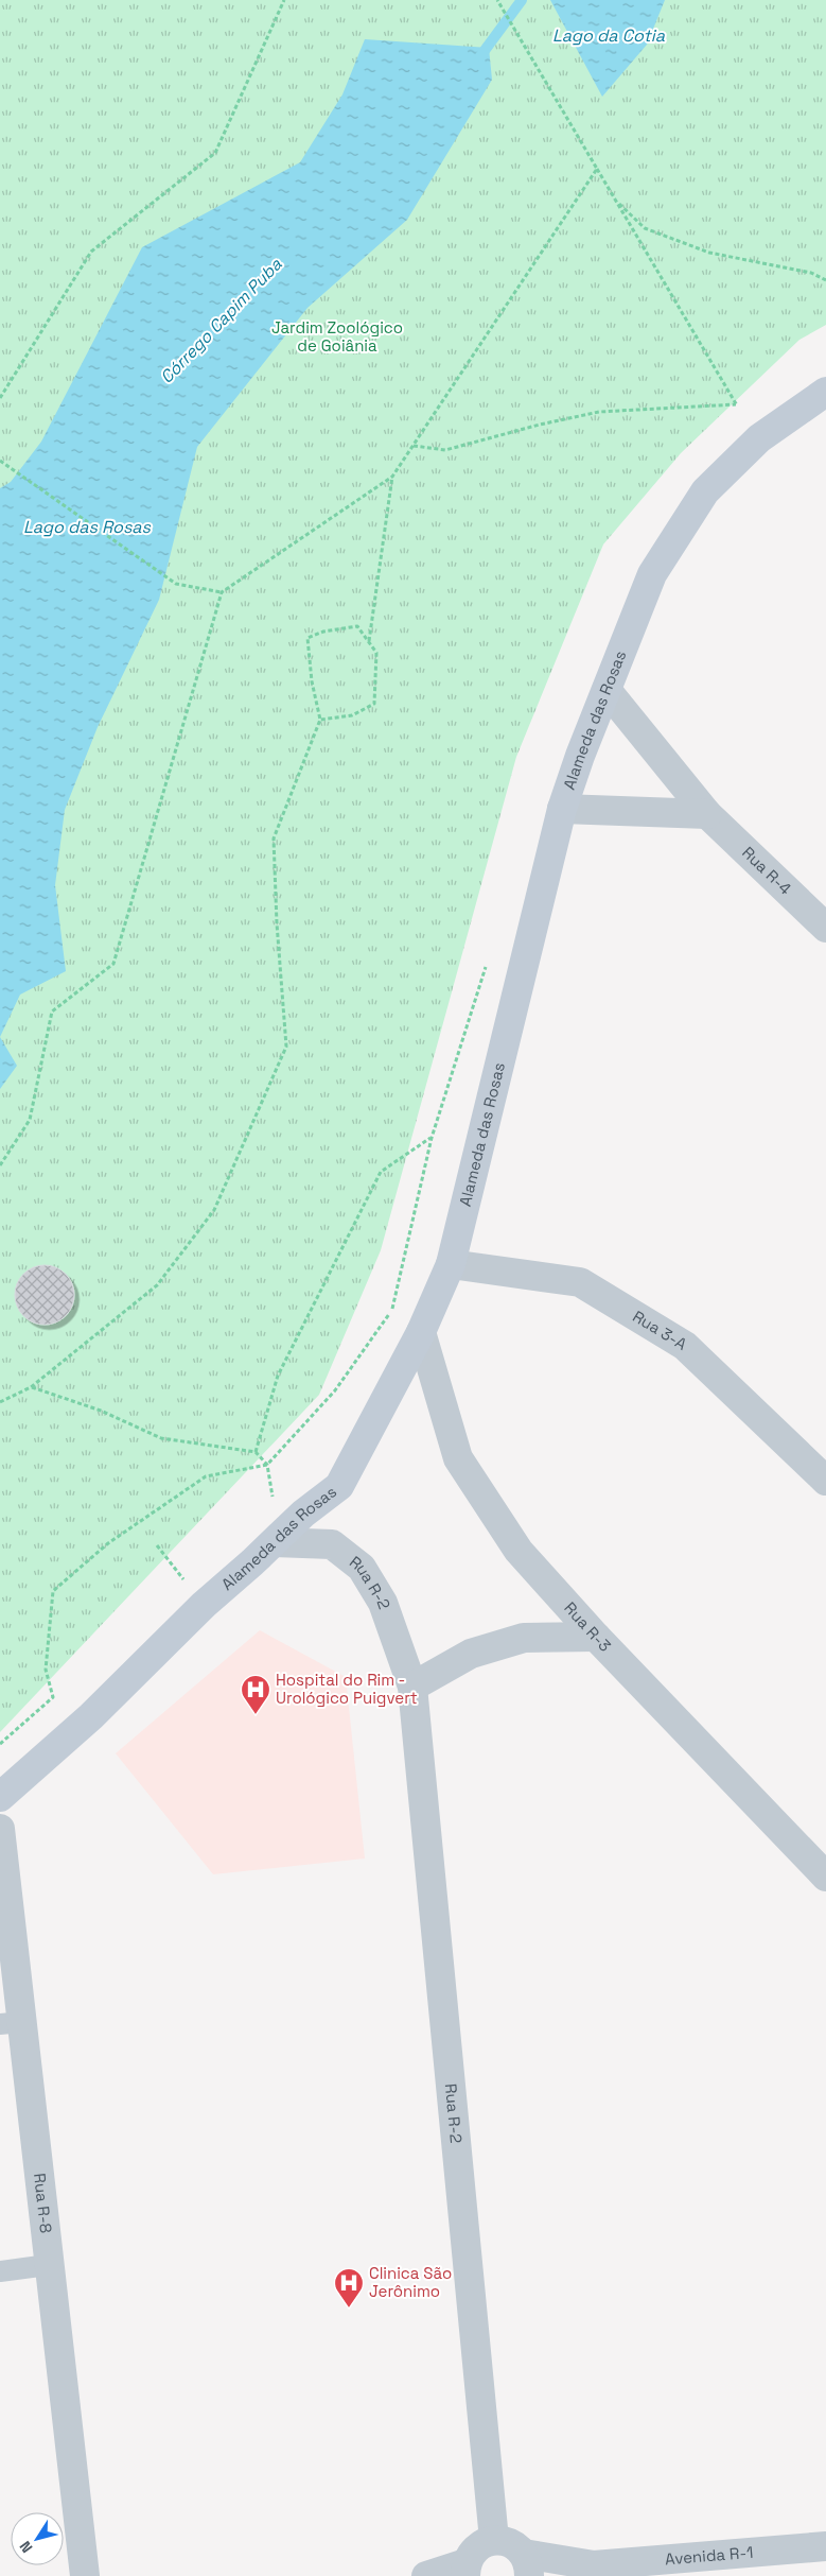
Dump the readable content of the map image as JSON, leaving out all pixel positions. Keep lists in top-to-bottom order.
{
  "streets": {
    "main road": ["Alameda das Rosas"],
    "street": [
      "Rua R-4",
      "Rua 3-A",
      "Rua R-2",
      "Rua R-3",
      "Rua R-8",
      "Avenida R-1"
    ]
  },
  "crossings": [
    ["Alameda das Rosas", "Rua R-4"],
    ["Alameda das Rosas", "Rua 3-A"],
    ["Alameda das Rosas", "Rua R-2"],
    ["Alameda das Rosas", "Rua R-3"],
    ["Rua R-2", "Avenida R-1"]
  ],
  "water": ["Lago da Cotia", "Córrego Capim Puba", "Lago das Rosas"],
  "parks": ["Jardim Zoológico de Goiânia"],
  "places": {
    "hospital": ["Hospital do Rim - Urológico Puigvert", "Clinica São Jerônimo"]
  },
  "north": "bottom left"
}
